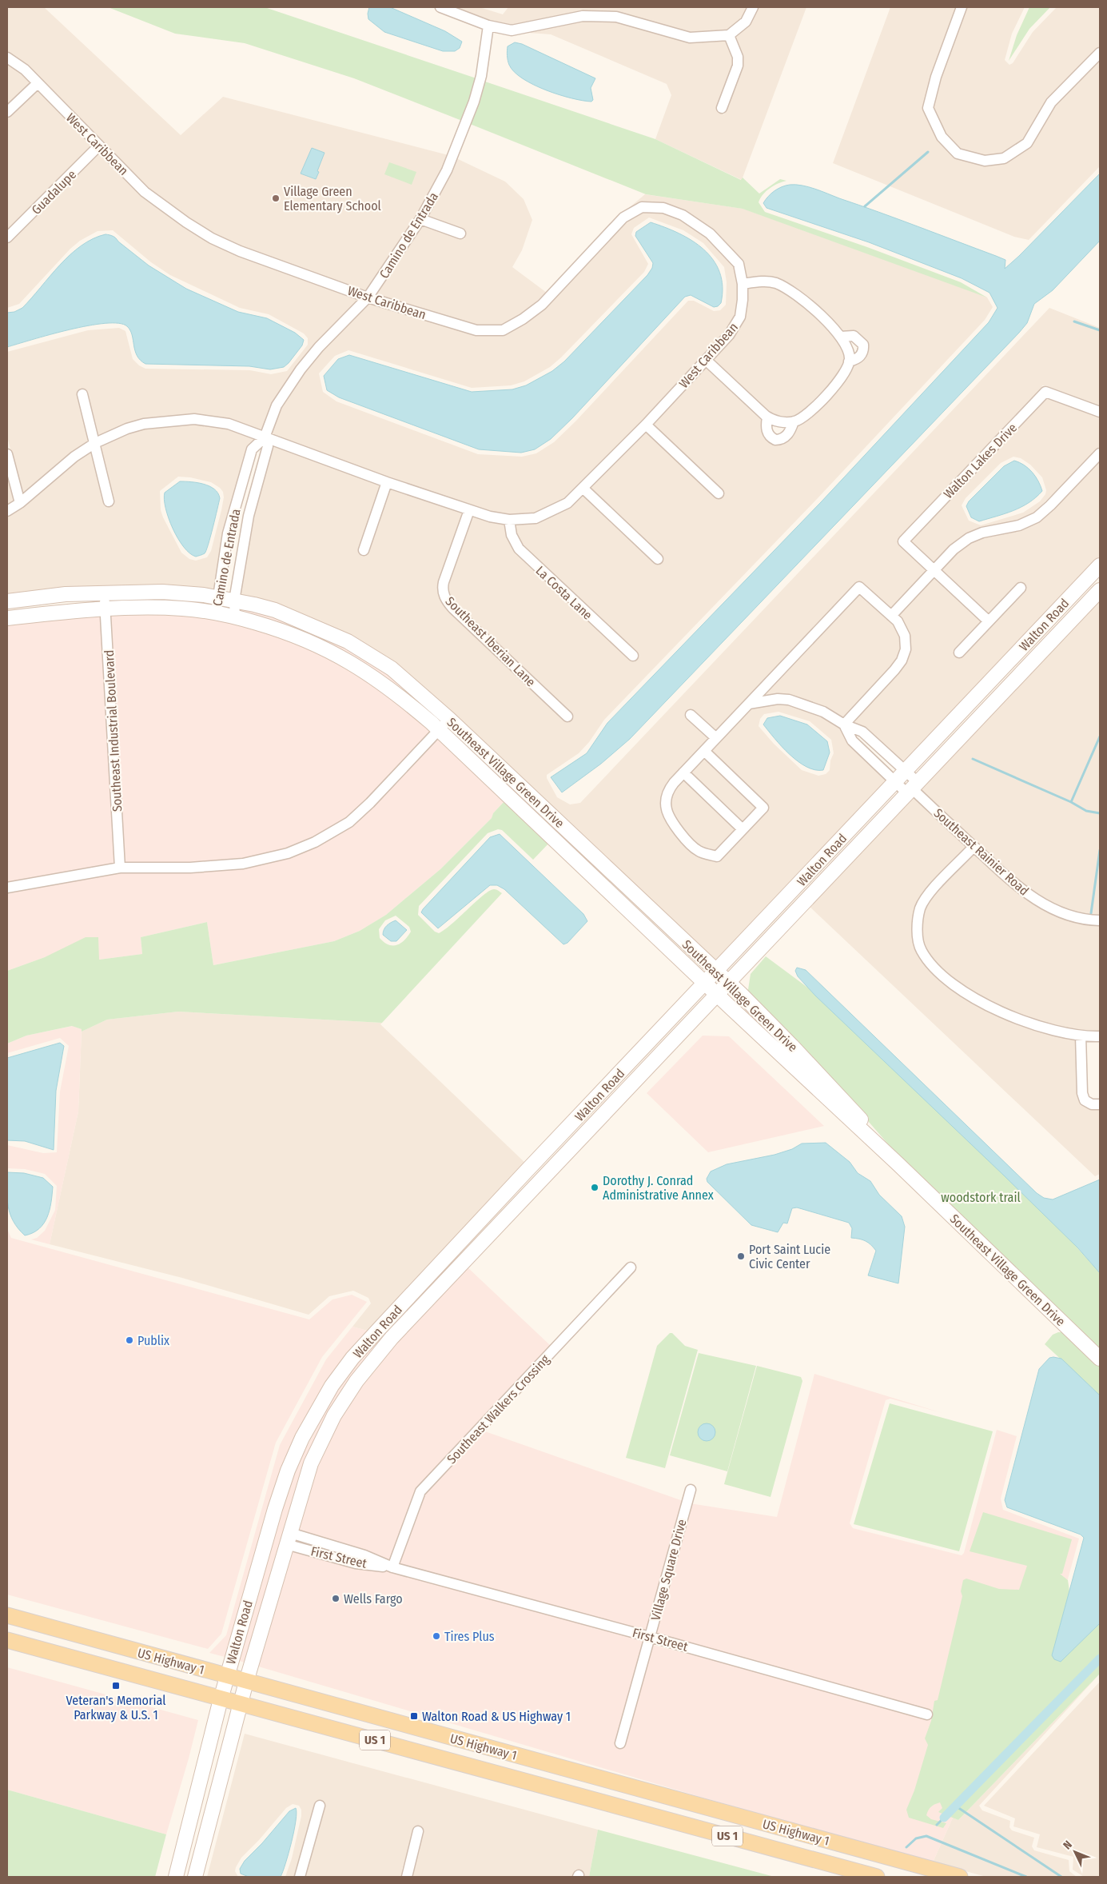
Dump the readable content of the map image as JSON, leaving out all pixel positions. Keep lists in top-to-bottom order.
{
  "streets": {
    "main road": [
      "Walton Road",
      "Southeast Village Green Drive",
      "US Highway 1",
      "US 1"
    ],
    "street": [
      "West Caribbean",
      "Guadalupe",
      "Camino de Entrada",
      "Walton Lakes Drive",
      "La Costa Lane",
      "Southeast Iberian Lane",
      "Southeast Industrial Boulevard",
      "Southeast Rainier Road",
      "Southeast Walkers Crossing",
      "First Street",
      "Village Square Drive"
    ]
  },
  "crossings": [
    ["West Caribbean", "Guadalupe"],
    ["West Caribbean", "Camino de Entrada"],
    ["West Caribbean", "La Costa Lane"],
    ["West Caribbean", "Southeast Iberian Lane"],
    ["Camino de Entrada", "Southeast Village Green Drive"],
    ["Walton Road", "Southeast Village Green Drive"],
    ["Walton Road", "Southeast Rainier Road"],
    ["Walton Road", "First Street"],
    ["Walton Road", "US Highway 1"],
    ["Southeast Industrial Boulevard", "Southeast Village Green Drive"],
    ["Southeast Walkers Crossing", "First Street"],
    ["First Street", "Village Square Drive"]
  ],
  "parks": ["woodstork trail"],
  "places": {
    "other": [
      "Village Green Elementary School",
      "Dorothy J. Conrad Administrative Annex",
      "Port Saint Lucie Civic Center",
      "Publix",
      "Wells Fargo",
      "Tires Plus"
    ],
    "transit": ["Veteran's Memorial Parkway & U.S. 1", "Walton Road & US Highway 1"]
  },
  "north": "top left"
}
